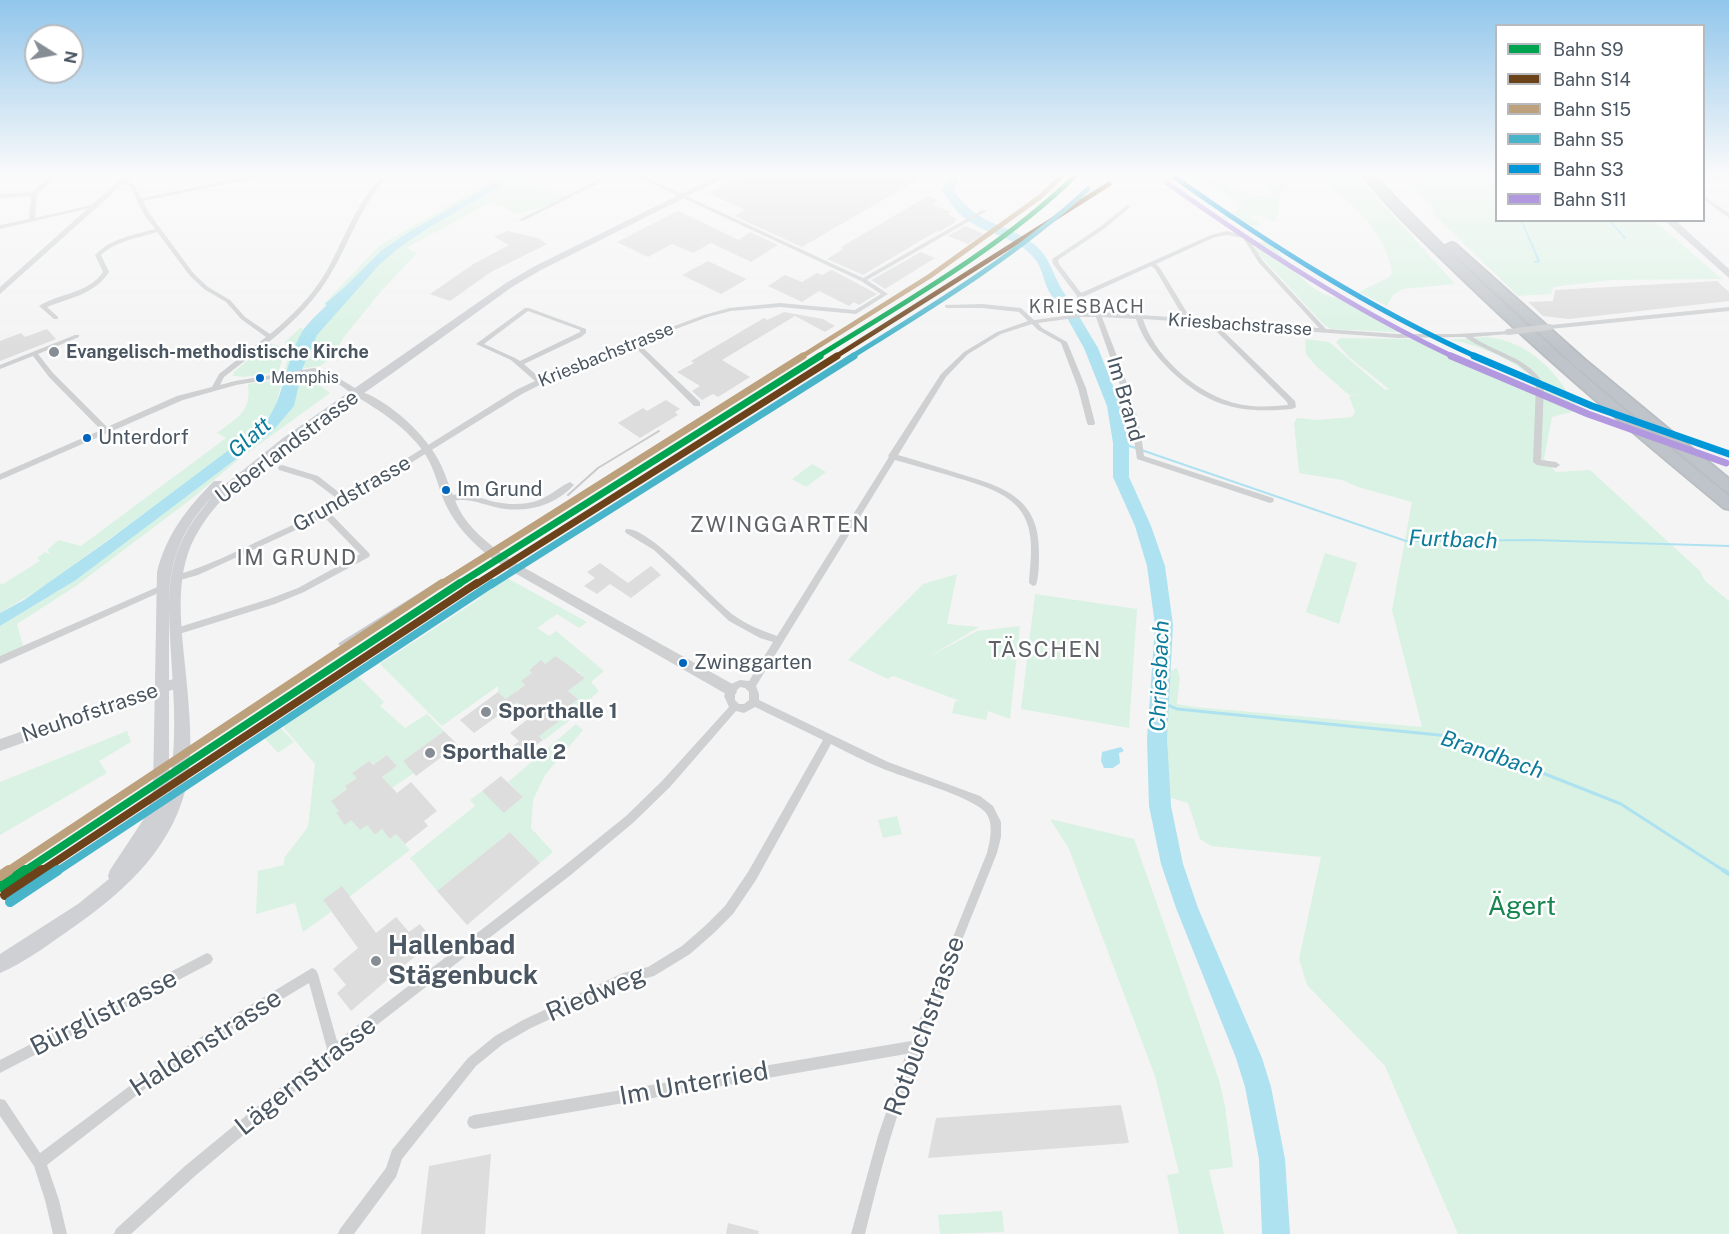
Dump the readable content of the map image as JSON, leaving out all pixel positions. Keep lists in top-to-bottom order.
{
  "streets": {
    "main road": ["Ueberlandstrasse"],
    "street": [
      "Kriesbachstrasse",
      "Im Brand",
      "Grundstrasse",
      "Neuhofstrasse",
      "Riedweg",
      "Bürglistrasse",
      "Rotbuchstrasse",
      "Haldenstrasse",
      "Lägernstrasse",
      "Im Unterried"
    ]
  },
  "crossings": [
    ["Kriesbachstrasse", "Im Brand"],
    ["Kriesbachstrasse", "Grundstrasse"],
    ["Kriesbachstrasse", "Lägernstrasse"],
    ["Ueberlandstrasse", "Grundstrasse"],
    ["Ueberlandstrasse", "Neuhofstrasse"],
    ["Riedweg", "Rotbuchstrasse"],
    ["Rotbuchstrasse", "Im Unterried"],
    ["Haldenstrasse", "Lägernstrasse"]
  ],
  "districts": [
    "KRIESBACH",
    "ZWINGGARTEN",
    "IM GRUND",
    "TÄSCHEN"
  ],
  "water": [
    "Glatt",
    "Furtbach",
    "Chriesbach",
    "Brandbach"
  ],
  "parks": ["Ägert"],
  "places": [
    "Evangelisch-methodistische Kirche",
    "Memphis",
    "Unterdorf",
    "Im Grund",
    "Zwinggarten",
    "Sporthalle 1",
    "Sporthalle 2",
    "Hallenbad Stägenbuck"
  ],
  "lines": [
    "rail line S9",
    "rail line S14",
    "rail line S15",
    "rail line S5",
    "rail line S3",
    "rail line S11"
  ],
  "legend": [
    "Bahn S9",
    "Bahn S14",
    "Bahn S15",
    "Bahn S5",
    "Bahn S3",
    "Bahn S11"
  ],
  "north": "right"
}
